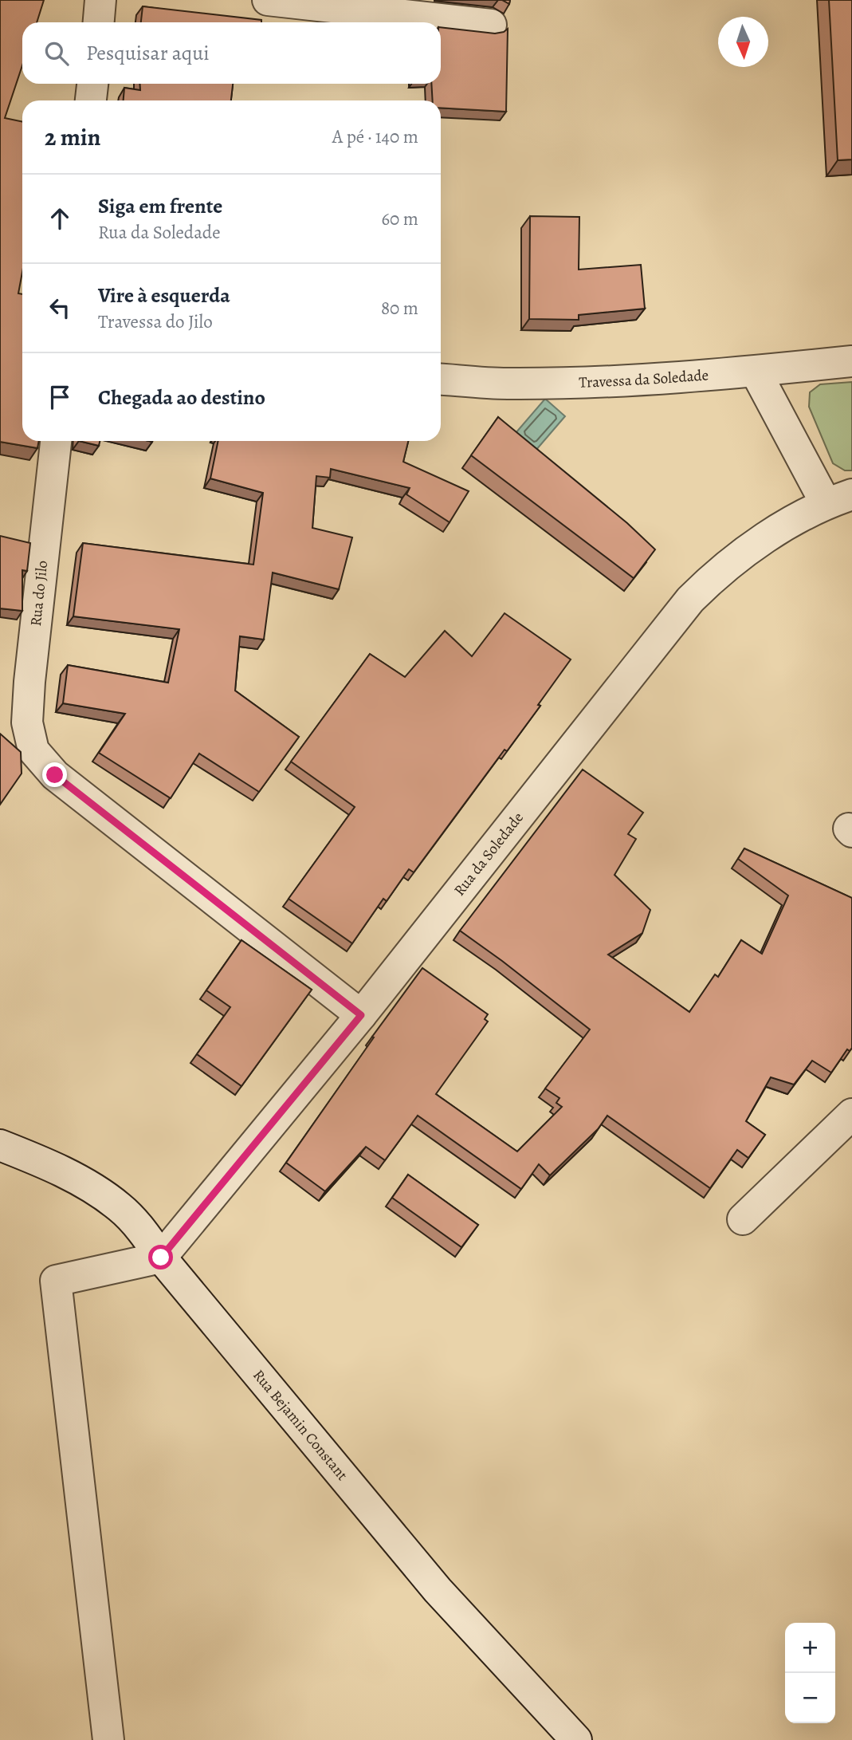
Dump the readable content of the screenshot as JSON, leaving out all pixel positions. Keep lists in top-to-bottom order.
{
  "streets": {
    "street": [
      "Travessa da Soledade",
      "Rua do Jilo",
      "Rua da Soledade",
      "Rua Bejamin Constant"
    ]
  },
  "crossings": [
    ["Rua do Jilo", "Rua da Soledade"],
    ["Rua da Soledade", "Rua Bejamin Constant"]
  ],
  "north": "bottom",
  "page": {
    "search": "Pesquisar aqui",
    "heading": ["2 min", "A pé · 140 m"],
    "list": [
      ["Siga em frente", "Rua da Soledade", "60 m"],
      ["Vire à esquerda", "Travessa do Jilo", "80 m"],
      "Chegada ao destino"
    ],
    "map_buttons": ["+", "−"]
  }
}
